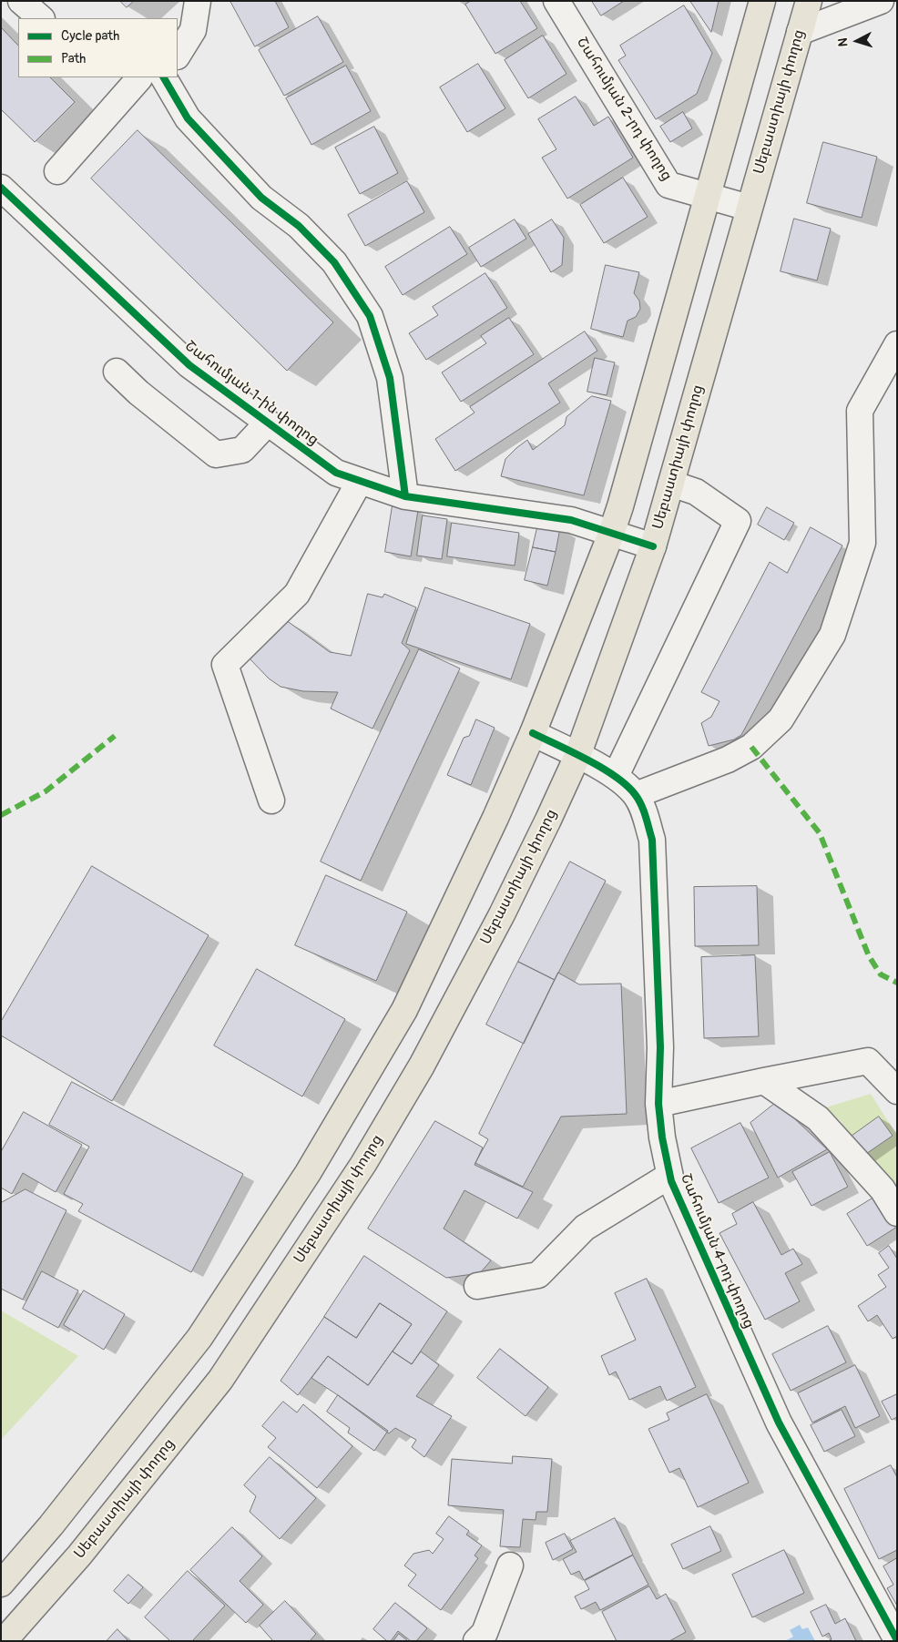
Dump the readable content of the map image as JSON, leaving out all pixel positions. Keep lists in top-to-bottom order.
{
  "streets": {
    "main road": ["Սեբաստիայի փողոց"],
    "street": ["Շահումյան 2-րդ փողոց", "Շահումյան 1-ին փողոց", "Շահումյան 4-րդ փողոց"]
  },
  "crossings": [
    ["Սեբաստիայի փողոց", "Շահումյան 2-րդ փողոց"],
    ["Սեբաստիայի փողոց", "Շահումյան 1-ին փողոց"],
    ["Սեբաստիայի փողոց", "Շահումյան 4-րդ փողոց"]
  ],
  "legend": ["Cycle path", "Path"],
  "north": "left"
}
